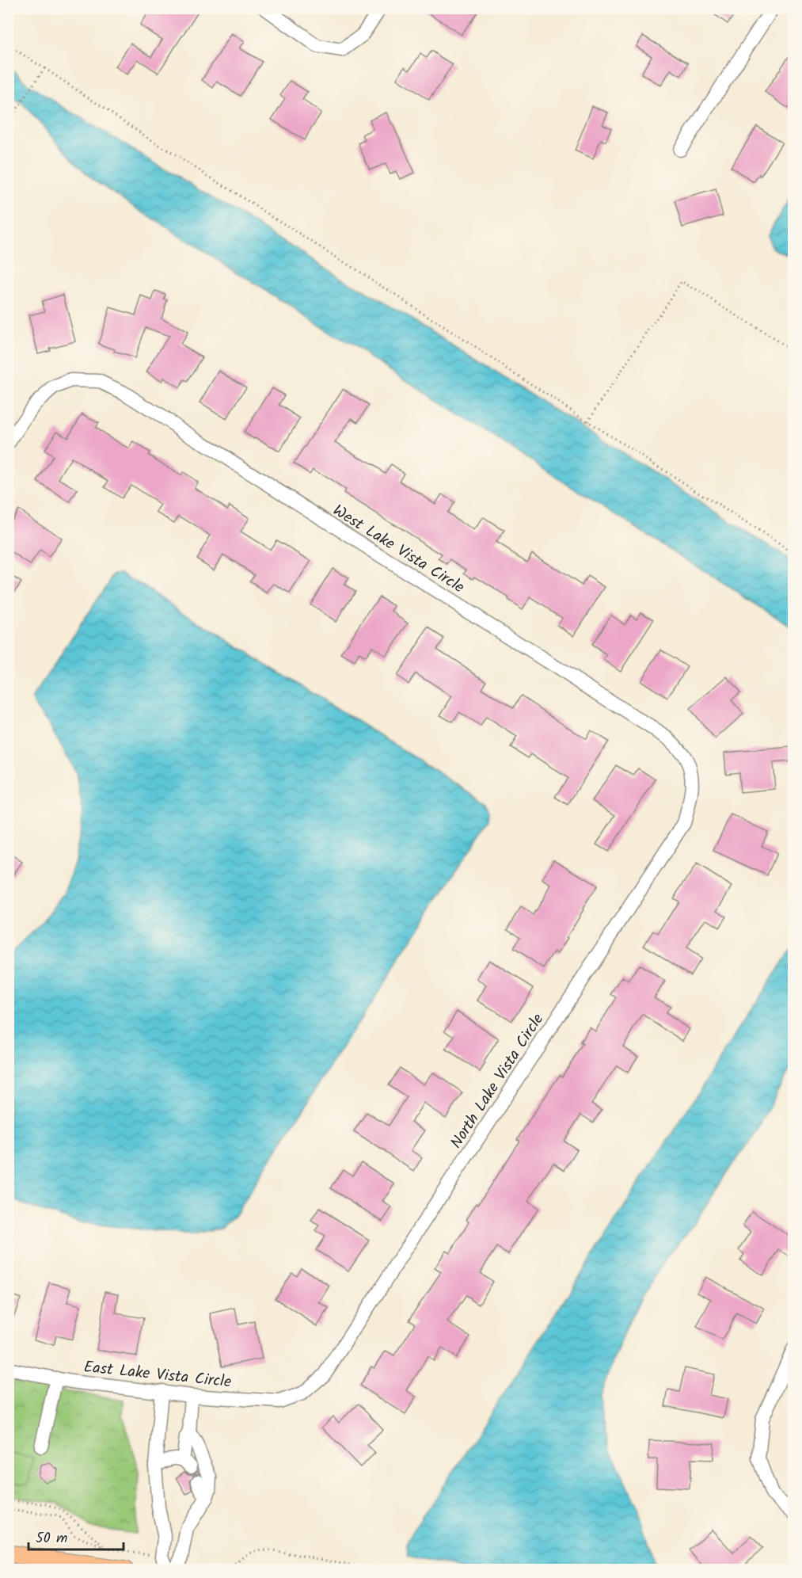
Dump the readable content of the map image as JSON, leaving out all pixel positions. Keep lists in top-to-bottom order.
{
  "streets": {
    "street": ["West Lake Vista Circle", "North Lake Vista Circle", "East Lake Vista Circle"]
  },
  "crossings": [
    ["West Lake Vista Circle", "North Lake Vista Circle"],
    ["North Lake Vista Circle", "East Lake Vista Circle"]
  ],
  "scale_bar": "50 m"
}
